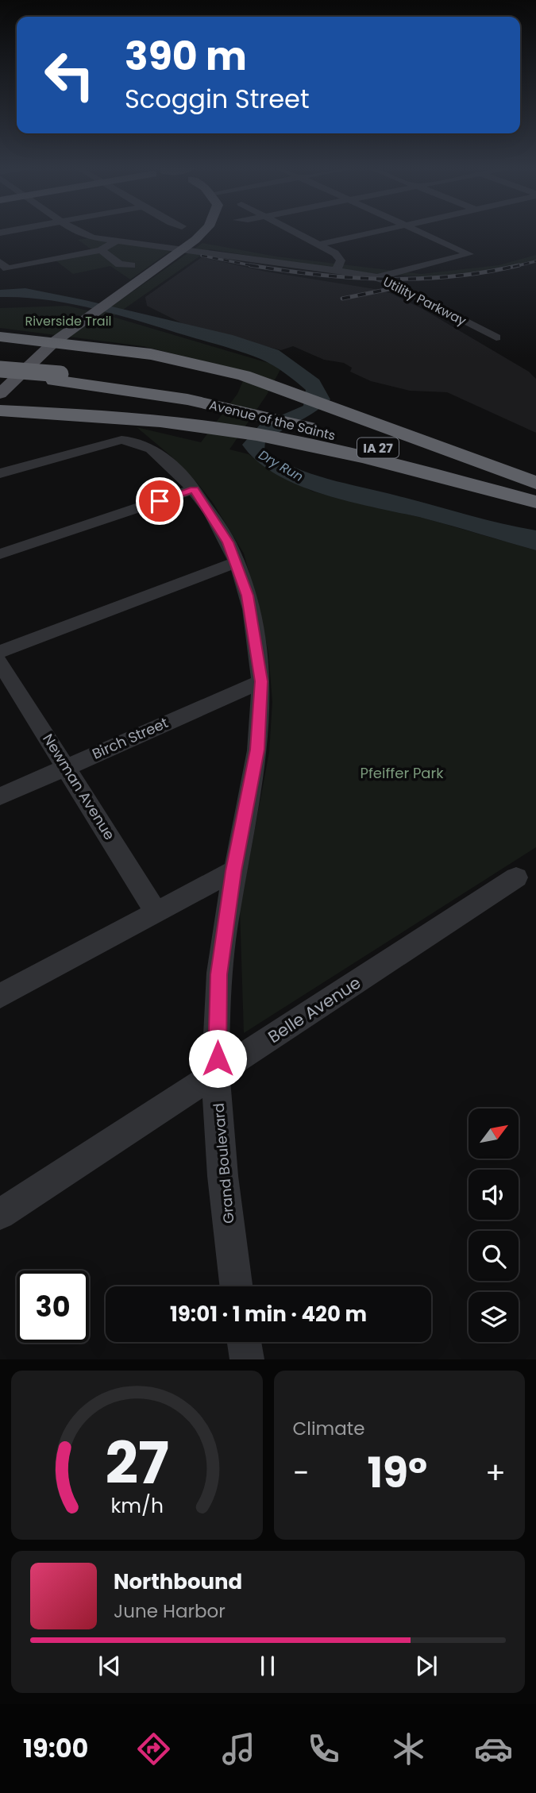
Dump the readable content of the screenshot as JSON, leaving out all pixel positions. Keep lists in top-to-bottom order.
{
  "streets": {
    "highway": ["Avenue of the Saints", "IA 27"],
    "street": [
      "Utility Parkway",
      "Birch Street",
      "Newman Avenue",
      "Belle Avenue",
      "Grand Boulevard"
    ]
  },
  "crossings": [
    ["Birch Street", "Newman Avenue"],
    ["Birch Street", "Grand Boulevard"],
    ["Belle Avenue", "Grand Boulevard"]
  ],
  "water": ["Dry Run"],
  "parks": ["Riverside Trail", "Pfeiffer Park"],
  "north": "top right",
  "page": {
    "turn": ["390 m", "Scoggin Street"],
    "limit": "30",
    "trip": "19:01 · 1 min · 420 m",
    "tile": "Climate",
    "heat": ["−", "19°", "+"],
    "song": ["Northbound", "June Harbor"],
    "tabs": "19:00",
    "gauge": ["27", "km/h"]
  }
}
